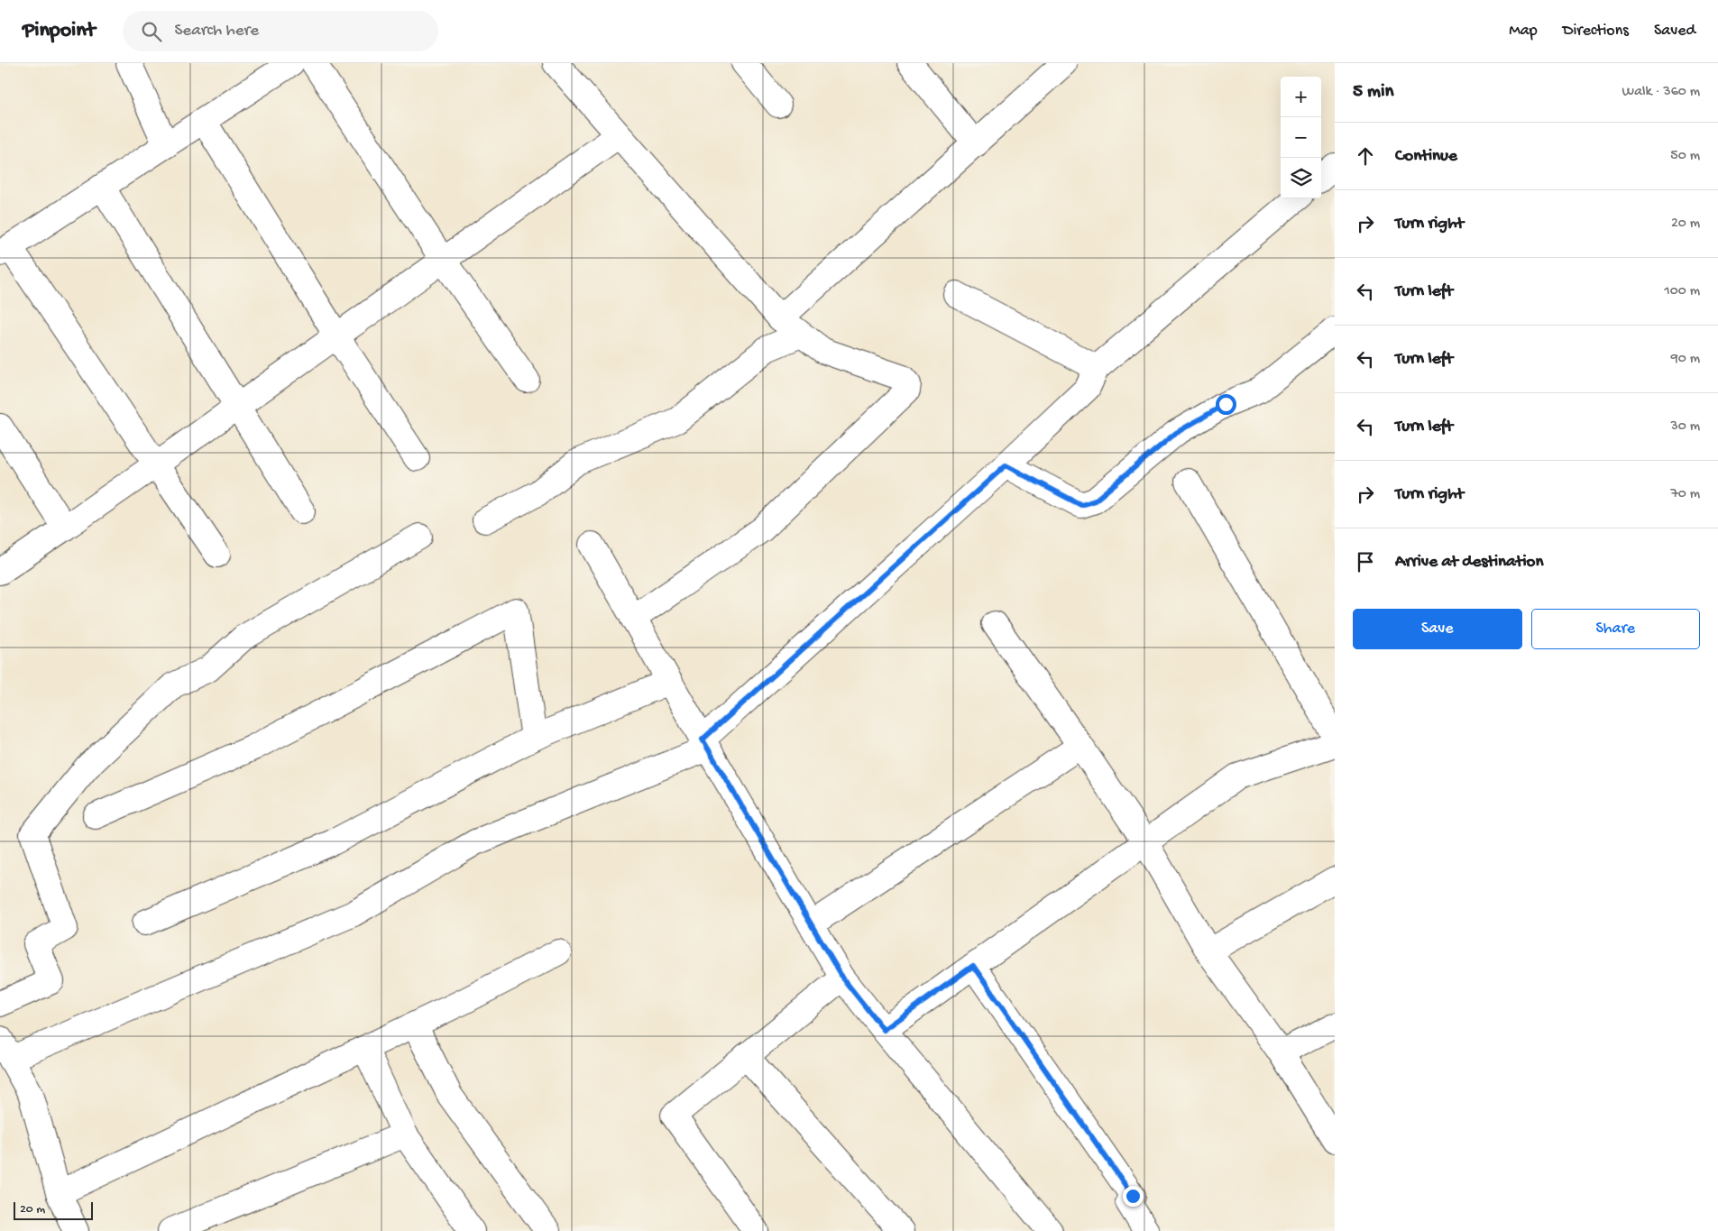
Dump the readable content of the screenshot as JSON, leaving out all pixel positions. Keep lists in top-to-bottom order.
{
  "scale_bar": "20 m",
  "page": {
    "header": "Pinpoint",
    "search": "Search here",
    "nav": ["Map", "Directions", "Saved"],
    "heading": ["5 min", "Walk · 360 m"],
    "map_buttons": ["+", "−"],
    "list": [
      ["Continue", "50 m"],
      ["Turn right", "20 m"],
      ["Turn left", "100 m"],
      ["Turn left", "90 m"],
      ["Turn left", "30 m"],
      ["Turn right", "70 m"],
      "Arrive at destination"
    ],
    "buttons": ["Save", "Share"],
    "scale": "20 m"
  }
}
